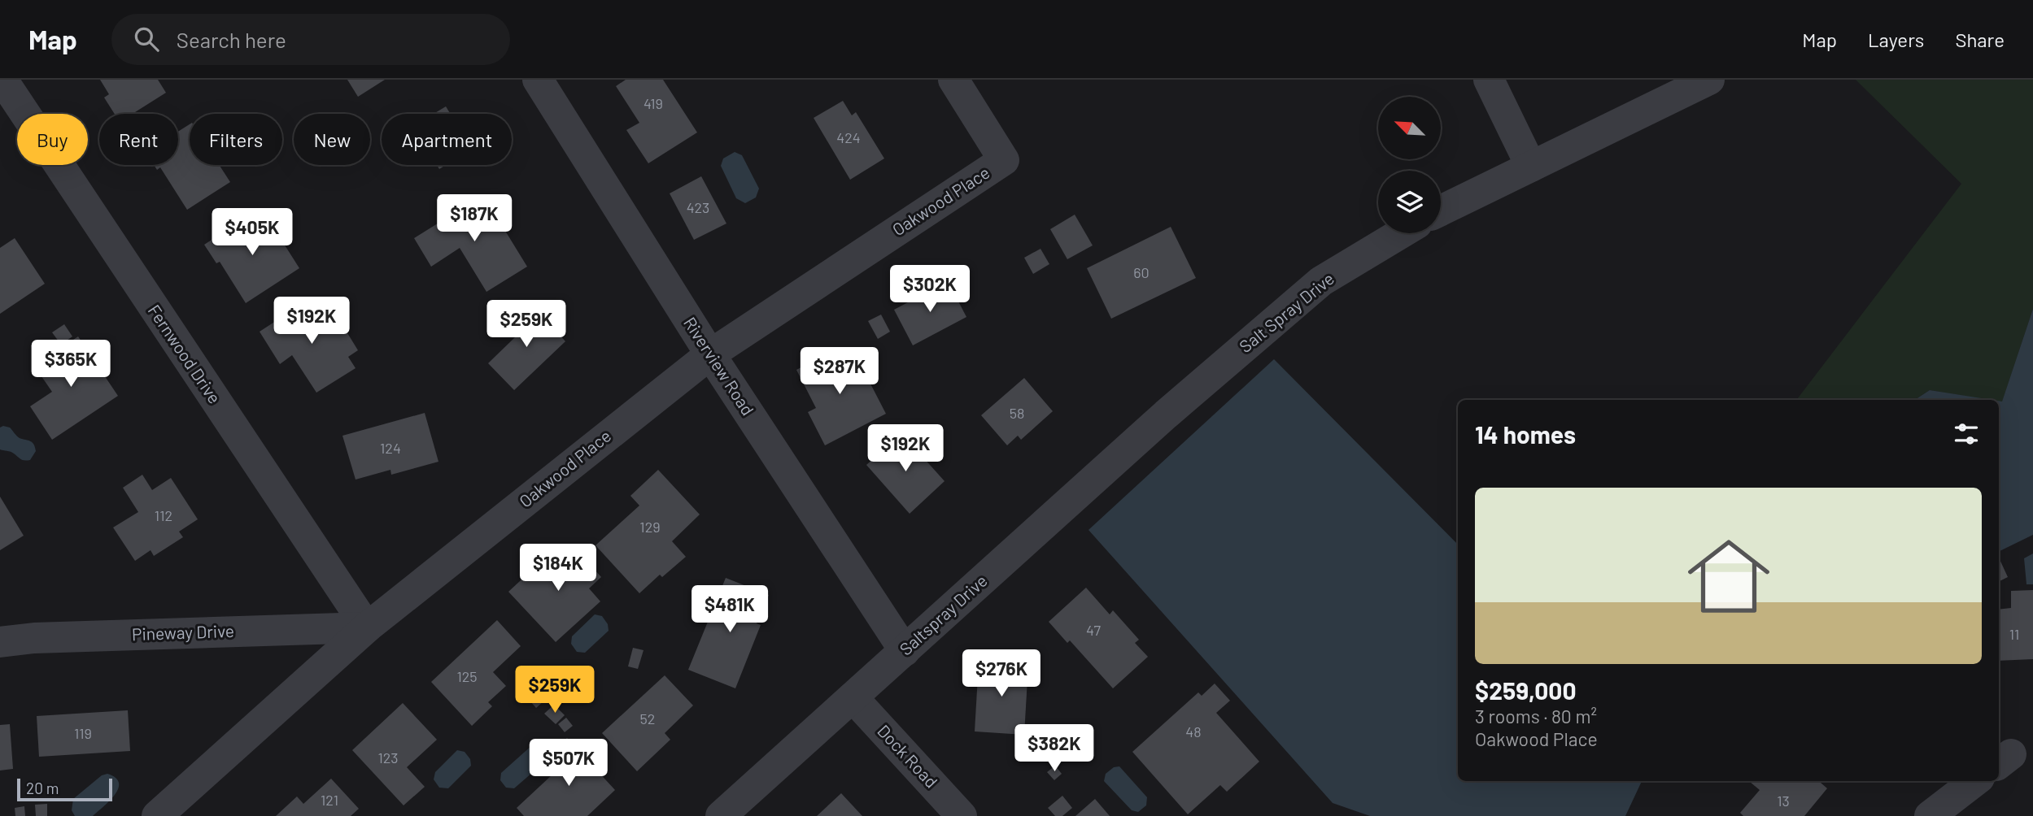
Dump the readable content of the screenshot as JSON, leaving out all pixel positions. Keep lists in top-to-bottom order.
{
  "streets": {
    "street": [
      "Oakwood Place",
      "Salt Spray Drive",
      "Fernwood Drive",
      "Riverview Road",
      "Saltspray Drive",
      "Pineway Drive",
      "Dock Road"
    ]
  },
  "crossings": [
    ["Oakwood Place", "Fernwood Drive"],
    ["Oakwood Place", "Riverview Road"],
    ["Oakwood Place", "Pineway Drive"],
    ["Salt Spray Drive", "Saltspray Drive"],
    ["Fernwood Drive", "Pineway Drive"],
    ["Riverview Road", "Saltspray Drive"],
    ["Saltspray Drive", "Dock Road"]
  ],
  "house_numbers": [
    "419",
    "424",
    "423",
    "60",
    "58",
    "124",
    "112",
    "129",
    "47",
    "11",
    "125",
    "52",
    "48",
    "119",
    "123",
    "121",
    "13"
  ],
  "scale_bar": "20 m",
  "north": "top left",
  "page": {
    "header": "Map",
    "search": "Search here",
    "nav": ["Map", "Layers", "Share"],
    "chip": [
      "Buy",
      "Rent",
      "Filters",
      "New",
      "Apartment"
    ],
    "price": [
      "$187K",
      "$405K",
      "$302K",
      "$192K",
      "$259K",
      "$365K",
      "$287K",
      "$192K",
      "$184K",
      "$481K",
      "$276K",
      "$259K",
      "$382K",
      "$507K"
    ],
    "heading": "14 homes",
    "list": [
      {
        "name": "$259,000",
        "note": "3 rooms · 80 m² · Oakwood Place"
      }
    ],
    "scale": "20 m"
  }
}
